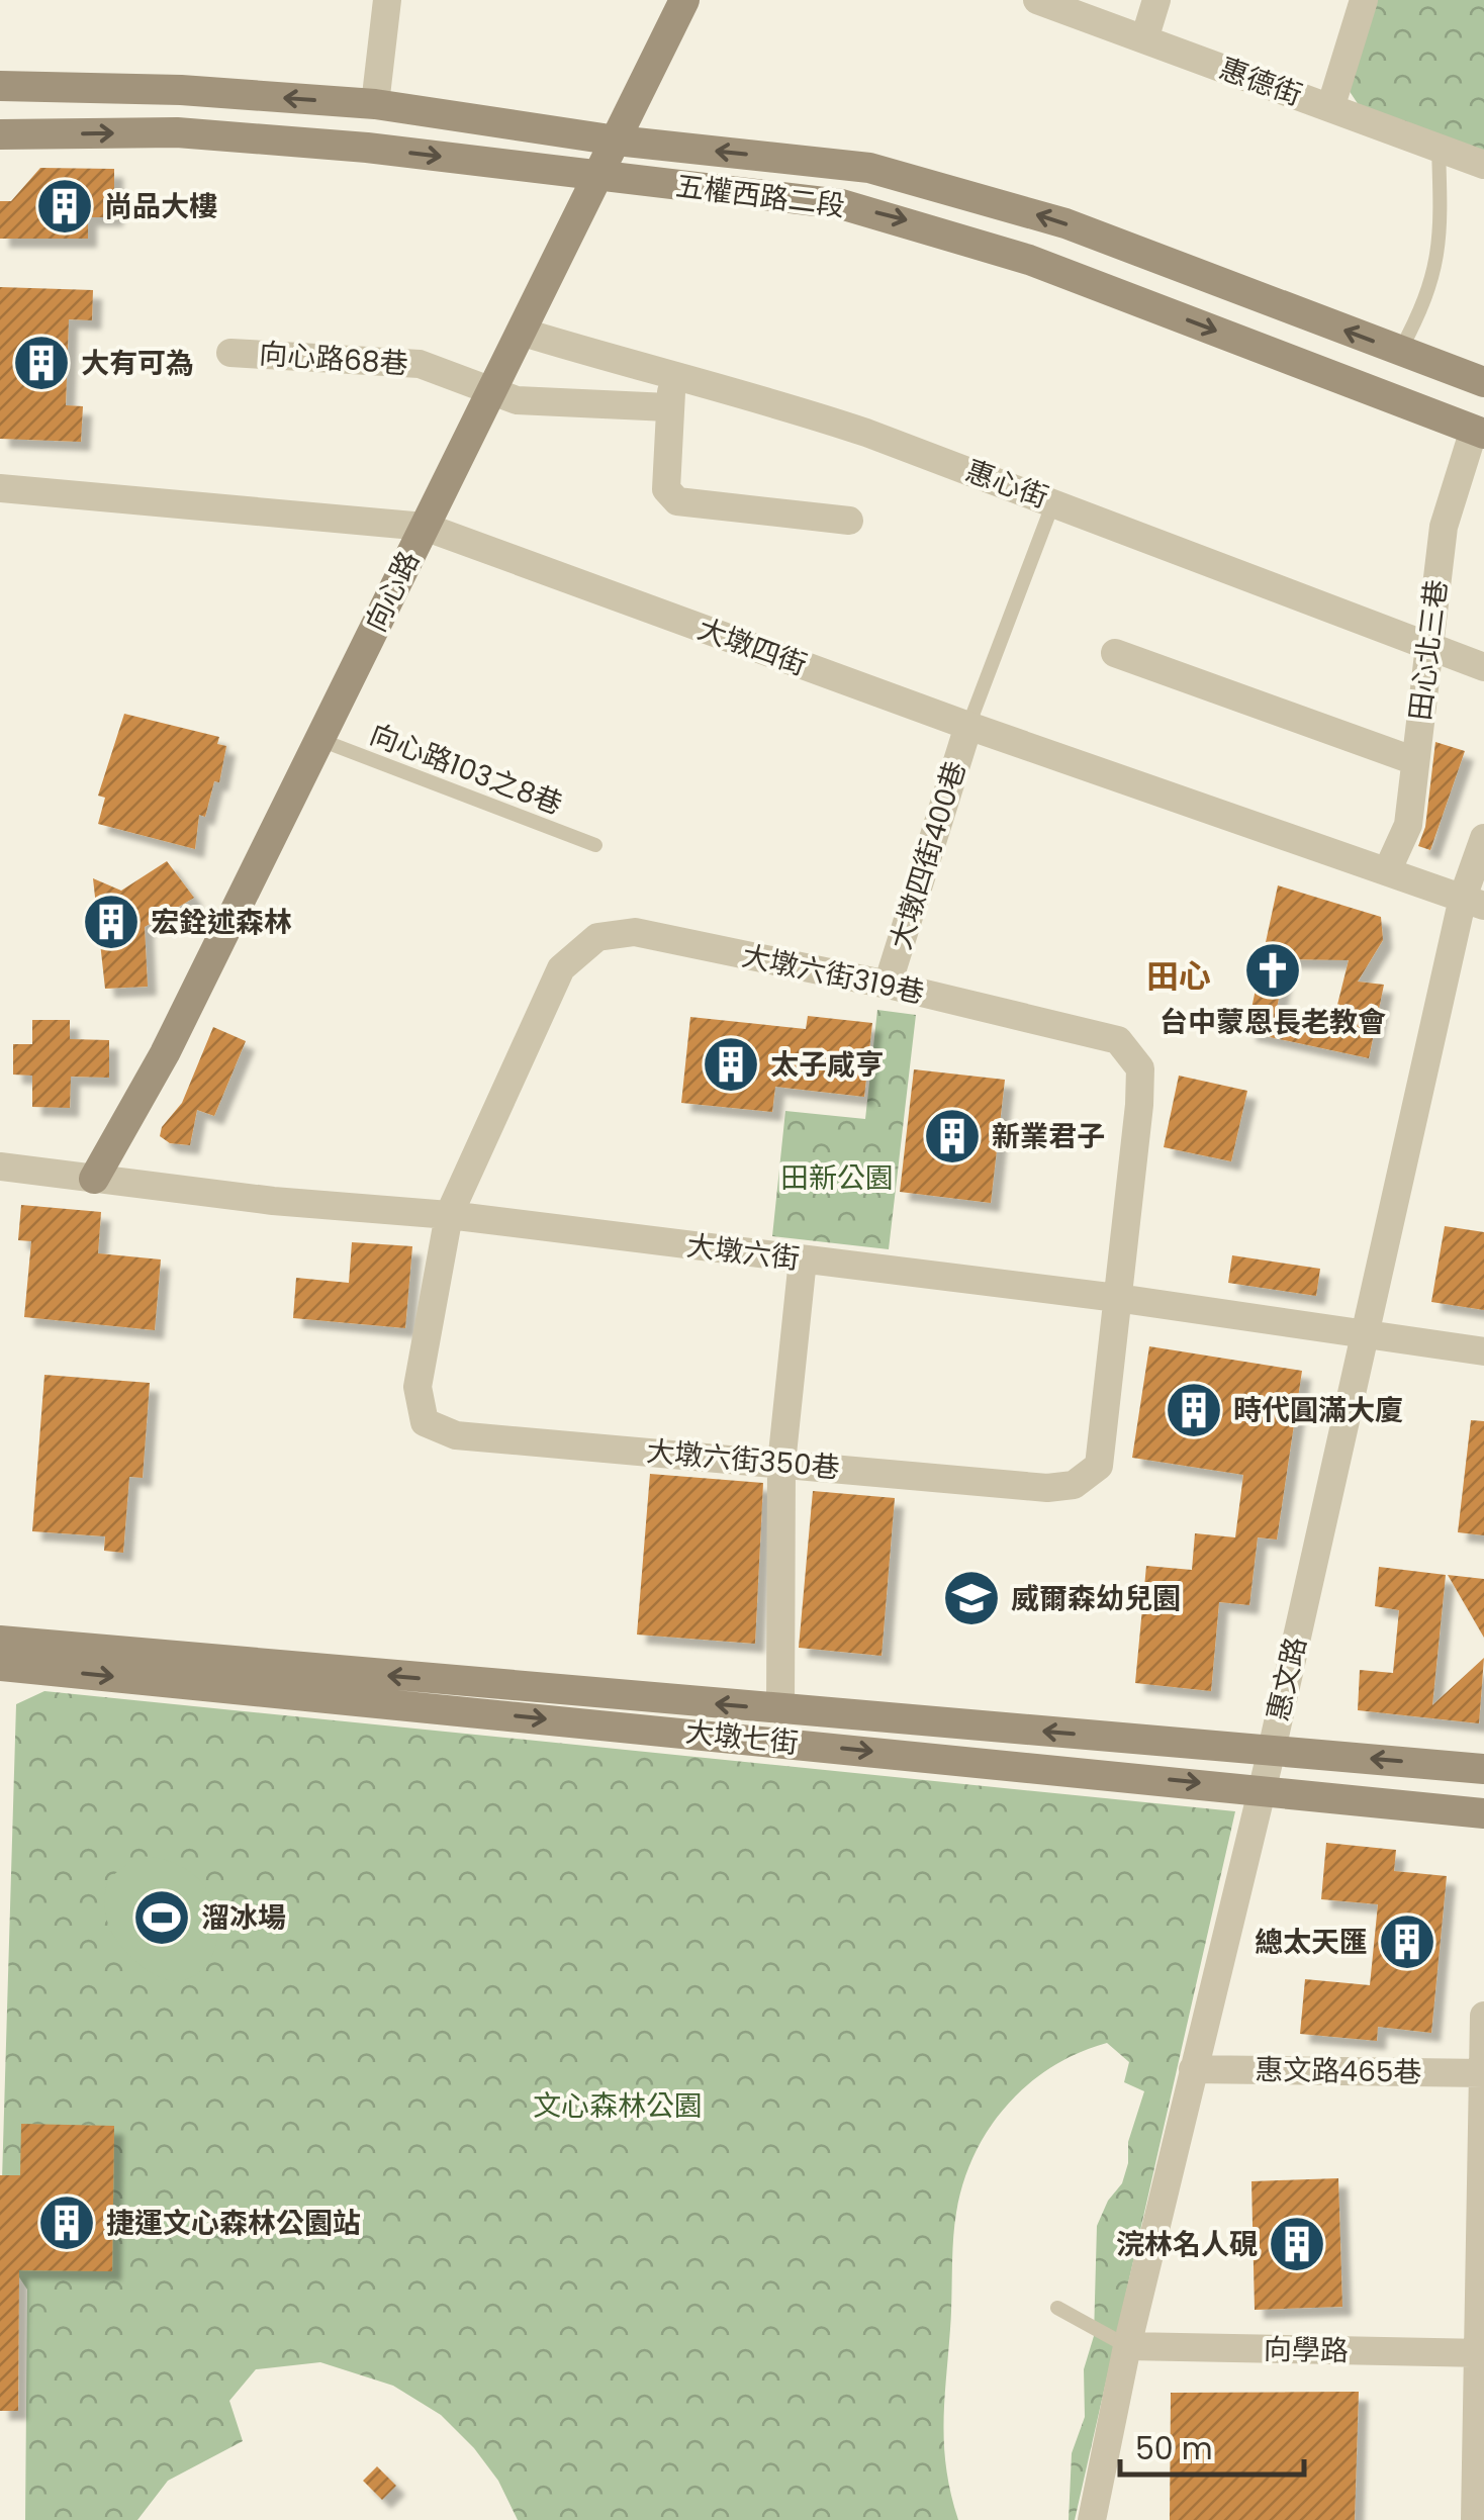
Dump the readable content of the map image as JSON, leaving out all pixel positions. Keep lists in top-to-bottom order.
{
  "streets": {
    "street": [
      "惠德街",
      "五權西路二段",
      "向心路68巷",
      "惠心街",
      "向心路",
      "大墩四街",
      "田心北三巷",
      "大墩四街400巷",
      "大墩六街319巷",
      "大墩六街",
      "大墩六街350巷",
      "惠文路",
      "大墩七街",
      "惠文路465巷",
      "向學路"
    ],
    "lane": ["向心路103之8巷"]
  },
  "crossings": [
    ["五權西路二段", "向心路"],
    ["五權西路二段", "田心北三巷"],
    ["向心路68巷", "向心路"],
    ["惠心街", "向心路"],
    ["惠心街", "田心北三巷"],
    ["向心路", "大墩四街"],
    ["向心路", "向心路103之8巷"],
    ["向心路", "大墩六街"],
    ["大墩四街", "田心北三巷"],
    ["大墩四街", "大墩四街400巷"],
    ["大墩四街", "惠文路"],
    ["大墩四街400巷", "大墩六街319巷"],
    ["大墩六街319巷", "大墩六街"],
    ["大墩六街319巷", "大墩六街350巷"],
    ["大墩六街", "大墩六街350巷"],
    ["大墩六街", "惠文路"],
    ["惠文路", "大墩七街"],
    ["惠文路", "惠文路465巷"],
    ["惠文路", "向學路"]
  ],
  "districts": ["田心"],
  "parks": ["田新公園", "文心森林公園"],
  "places": {
    "building": [
      "尚品大樓",
      "大有可為",
      "宏銓述森林",
      "太子咸亨",
      "新業君子",
      "時代圓滿大廈",
      "總太天匯",
      "捷運文心森林公園站",
      "浣林名人硯"
    ],
    "church": ["台中蒙恩長老教會"],
    "school or university": ["威爾森幼兒園"],
    "sports": ["溜冰場"]
  },
  "scale_bar": "50 m"
}
